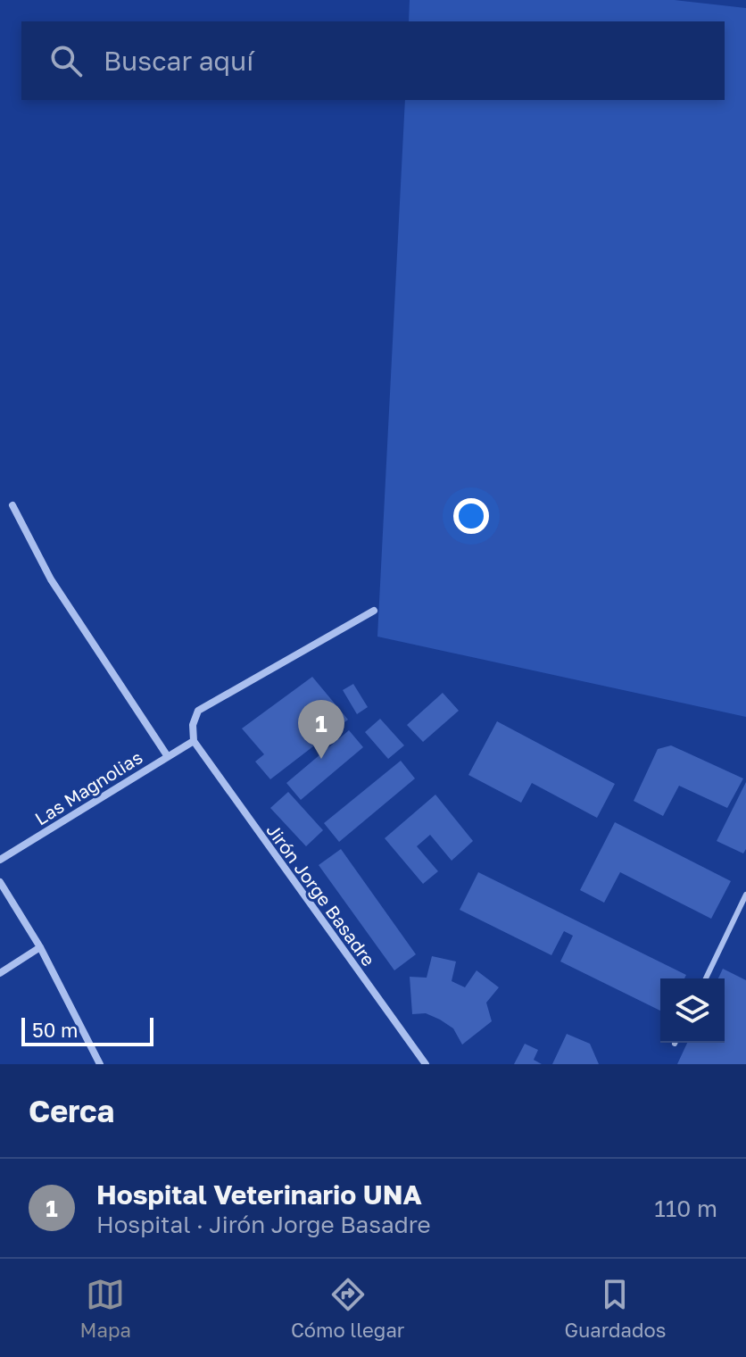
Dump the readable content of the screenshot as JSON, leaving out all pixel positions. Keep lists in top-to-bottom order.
{
  "streets": {
    "street": ["Las Magnolias", "Jirón Jorge Basadre"]
  },
  "crossings": [
    ["Las Magnolias", "Jirón Jorge Basadre"]
  ],
  "scale_bar": "50 m",
  "page": {
    "search": "Buscar aquí",
    "pins": "1",
    "scale": "50 m",
    "heading": "Cerca",
    "list": [
      {
        "mark": "1",
        "name": "Hospital Veterinario UNA",
        "note": "Hospital · Jirón Jorge Basadre",
        "value": "110 m"
      }
    ],
    "nav": ["Mapa", "Cómo llegar", "Guardados"]
  }
}
